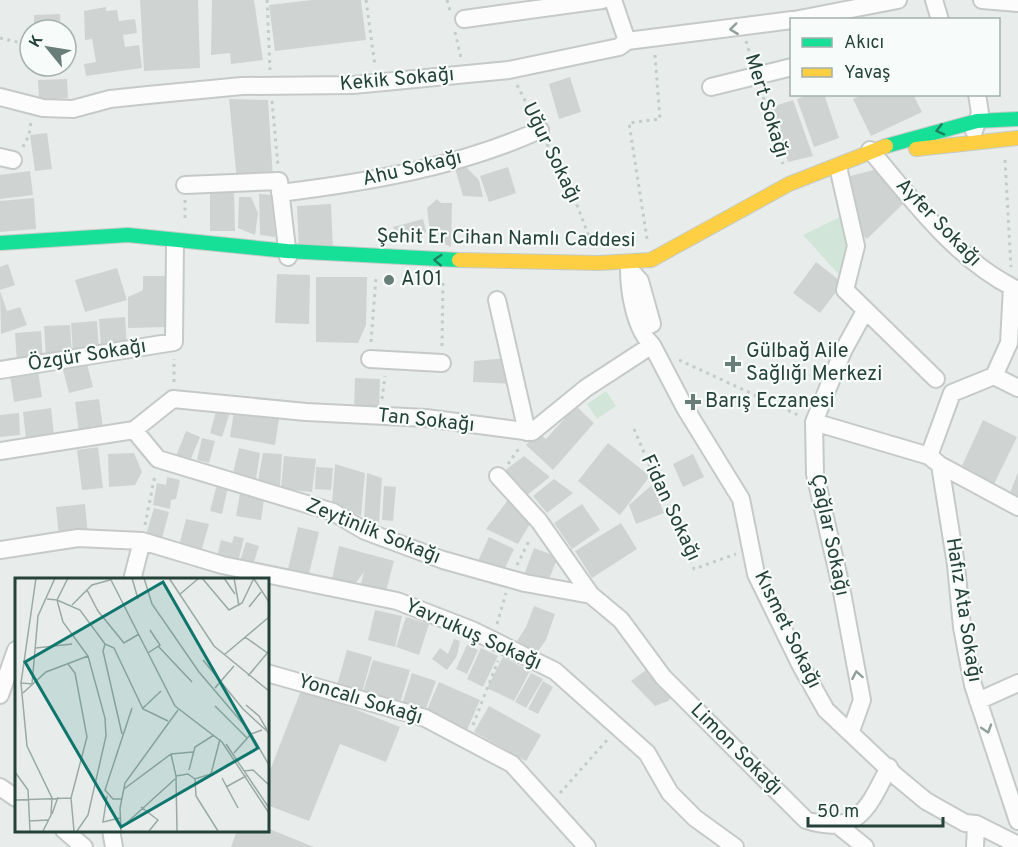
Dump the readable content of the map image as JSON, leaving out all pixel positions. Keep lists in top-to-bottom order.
{
  "streets": {
    "street": [
      "Kekik Sokağı",
      "Ahu Sokağı",
      "Ayfer Sokağı",
      "Şehit Er Cihan Namlı Caddesi",
      "Özgür Sokağı",
      "Tan Sokağı",
      "Zeytinlik Sokağı",
      "Çağlar Sokağı",
      "Hafız Ata Sokağı",
      "Kısmet Sokağı",
      "Yavrukuş Sokağı",
      "Yoncalı Sokağı",
      "Limon Sokağı"
    ],
    "path": ["Mert Sokağı", "Uğur Sokağı", "Fidan Sokağı"]
  },
  "crossings": [
    ["Kekik Sokağı", "Mert Sokağı"],
    ["Kekik Sokağı", "Uğur Sokağı"],
    ["Mert Sokağı", "Şehit Er Cihan Namlı Caddesi"],
    ["Uğur Sokağı", "Ahu Sokağı"],
    ["Uğur Sokağı", "Şehit Er Cihan Namlı Caddesi"],
    ["Ayfer Sokağı", "Şehit Er Cihan Namlı Caddesi"],
    ["Şehit Er Cihan Namlı Caddesi", "Kısmet Sokağı"],
    ["Fidan Sokağı", "Kısmet Sokağı"],
    ["Zeytinlik Sokağı", "Limon Sokağı"],
    ["Çağlar Sokağı", "Kısmet Sokağı"]
  ],
  "one_way": ["Çağlar Sokağı"],
  "places": {
    "other": ["A101"],
    "health": ["Gülbağ Aile Sağlığı Merkezi", "Barış Eczanesi"]
  },
  "legend": ["Akıcı", "Yavaş"],
  "scale_bar": "50 m",
  "north": "top left"
}
